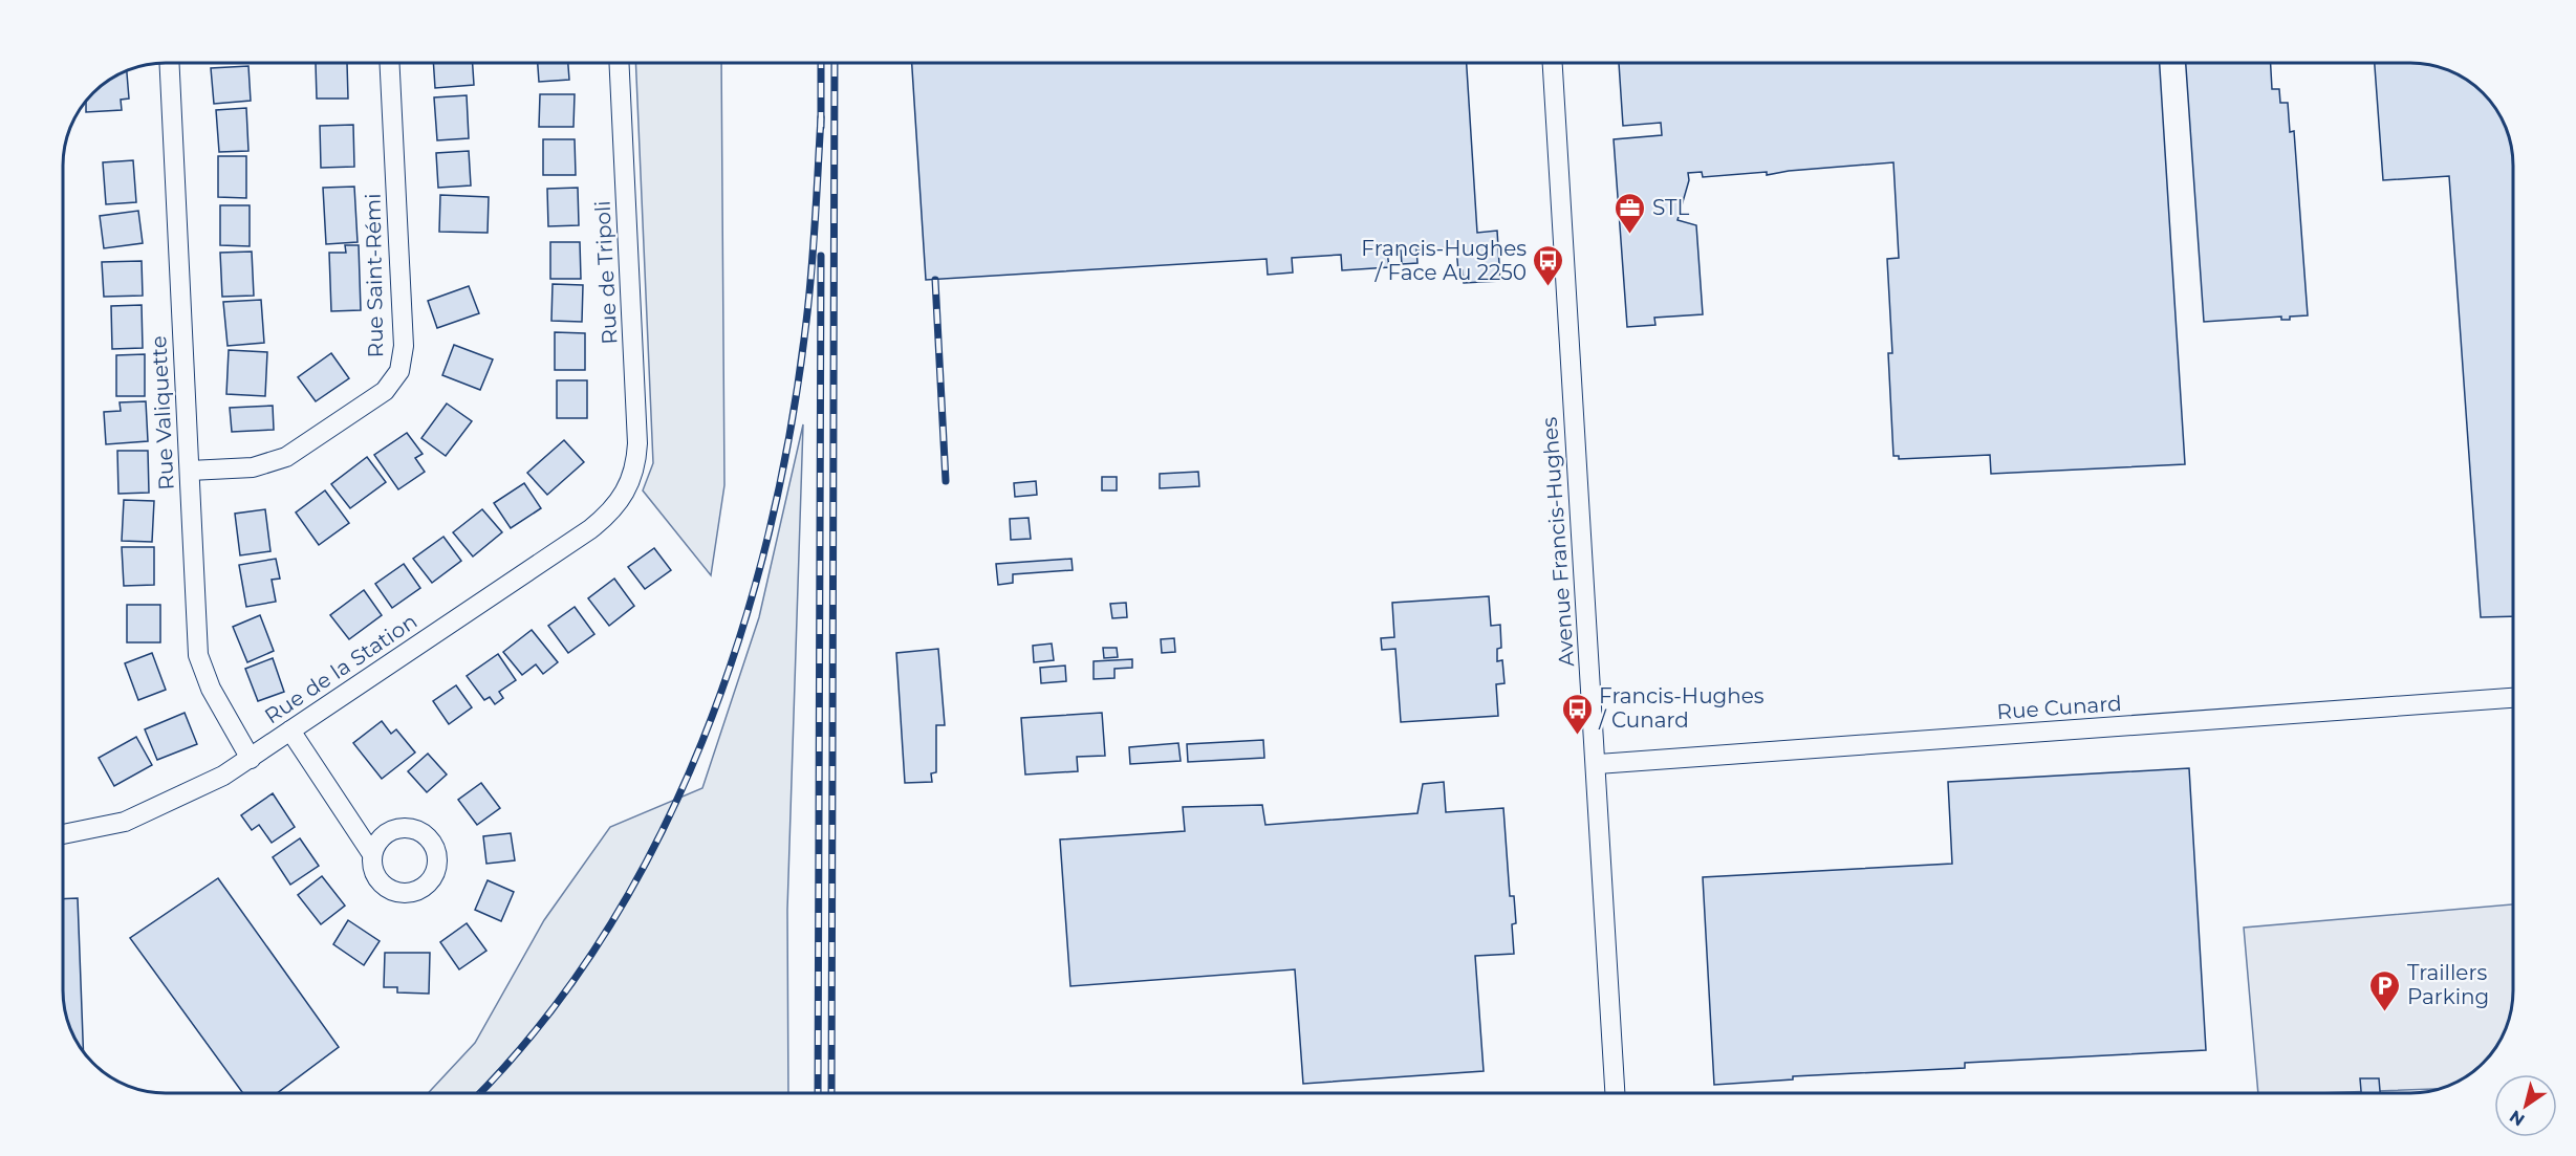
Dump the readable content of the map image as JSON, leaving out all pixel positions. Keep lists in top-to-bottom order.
{
  "streets": {
    "street": [
      "Rue de Tripoli",
      "Rue Saint-Rémi",
      "Rue Valiquette",
      "Avenue Francis-Hughes",
      "Rue de la Station",
      "Rue Cunard"
    ]
  },
  "crossings": [
    ["Rue de Tripoli", "Rue de la Station"],
    ["Rue Saint-Rémi", "Rue Valiquette"],
    ["Rue Valiquette", "Rue de la Station"],
    ["Avenue Francis-Hughes", "Rue Cunard"]
  ],
  "places": {
    "office": ["STL"],
    "bus stop": ["Francis-Hughes / Face Au 2250", "Francis-Hughes / Cunard"],
    "parking": ["Traillers Parking"]
  },
  "north": "bottom left"
}
